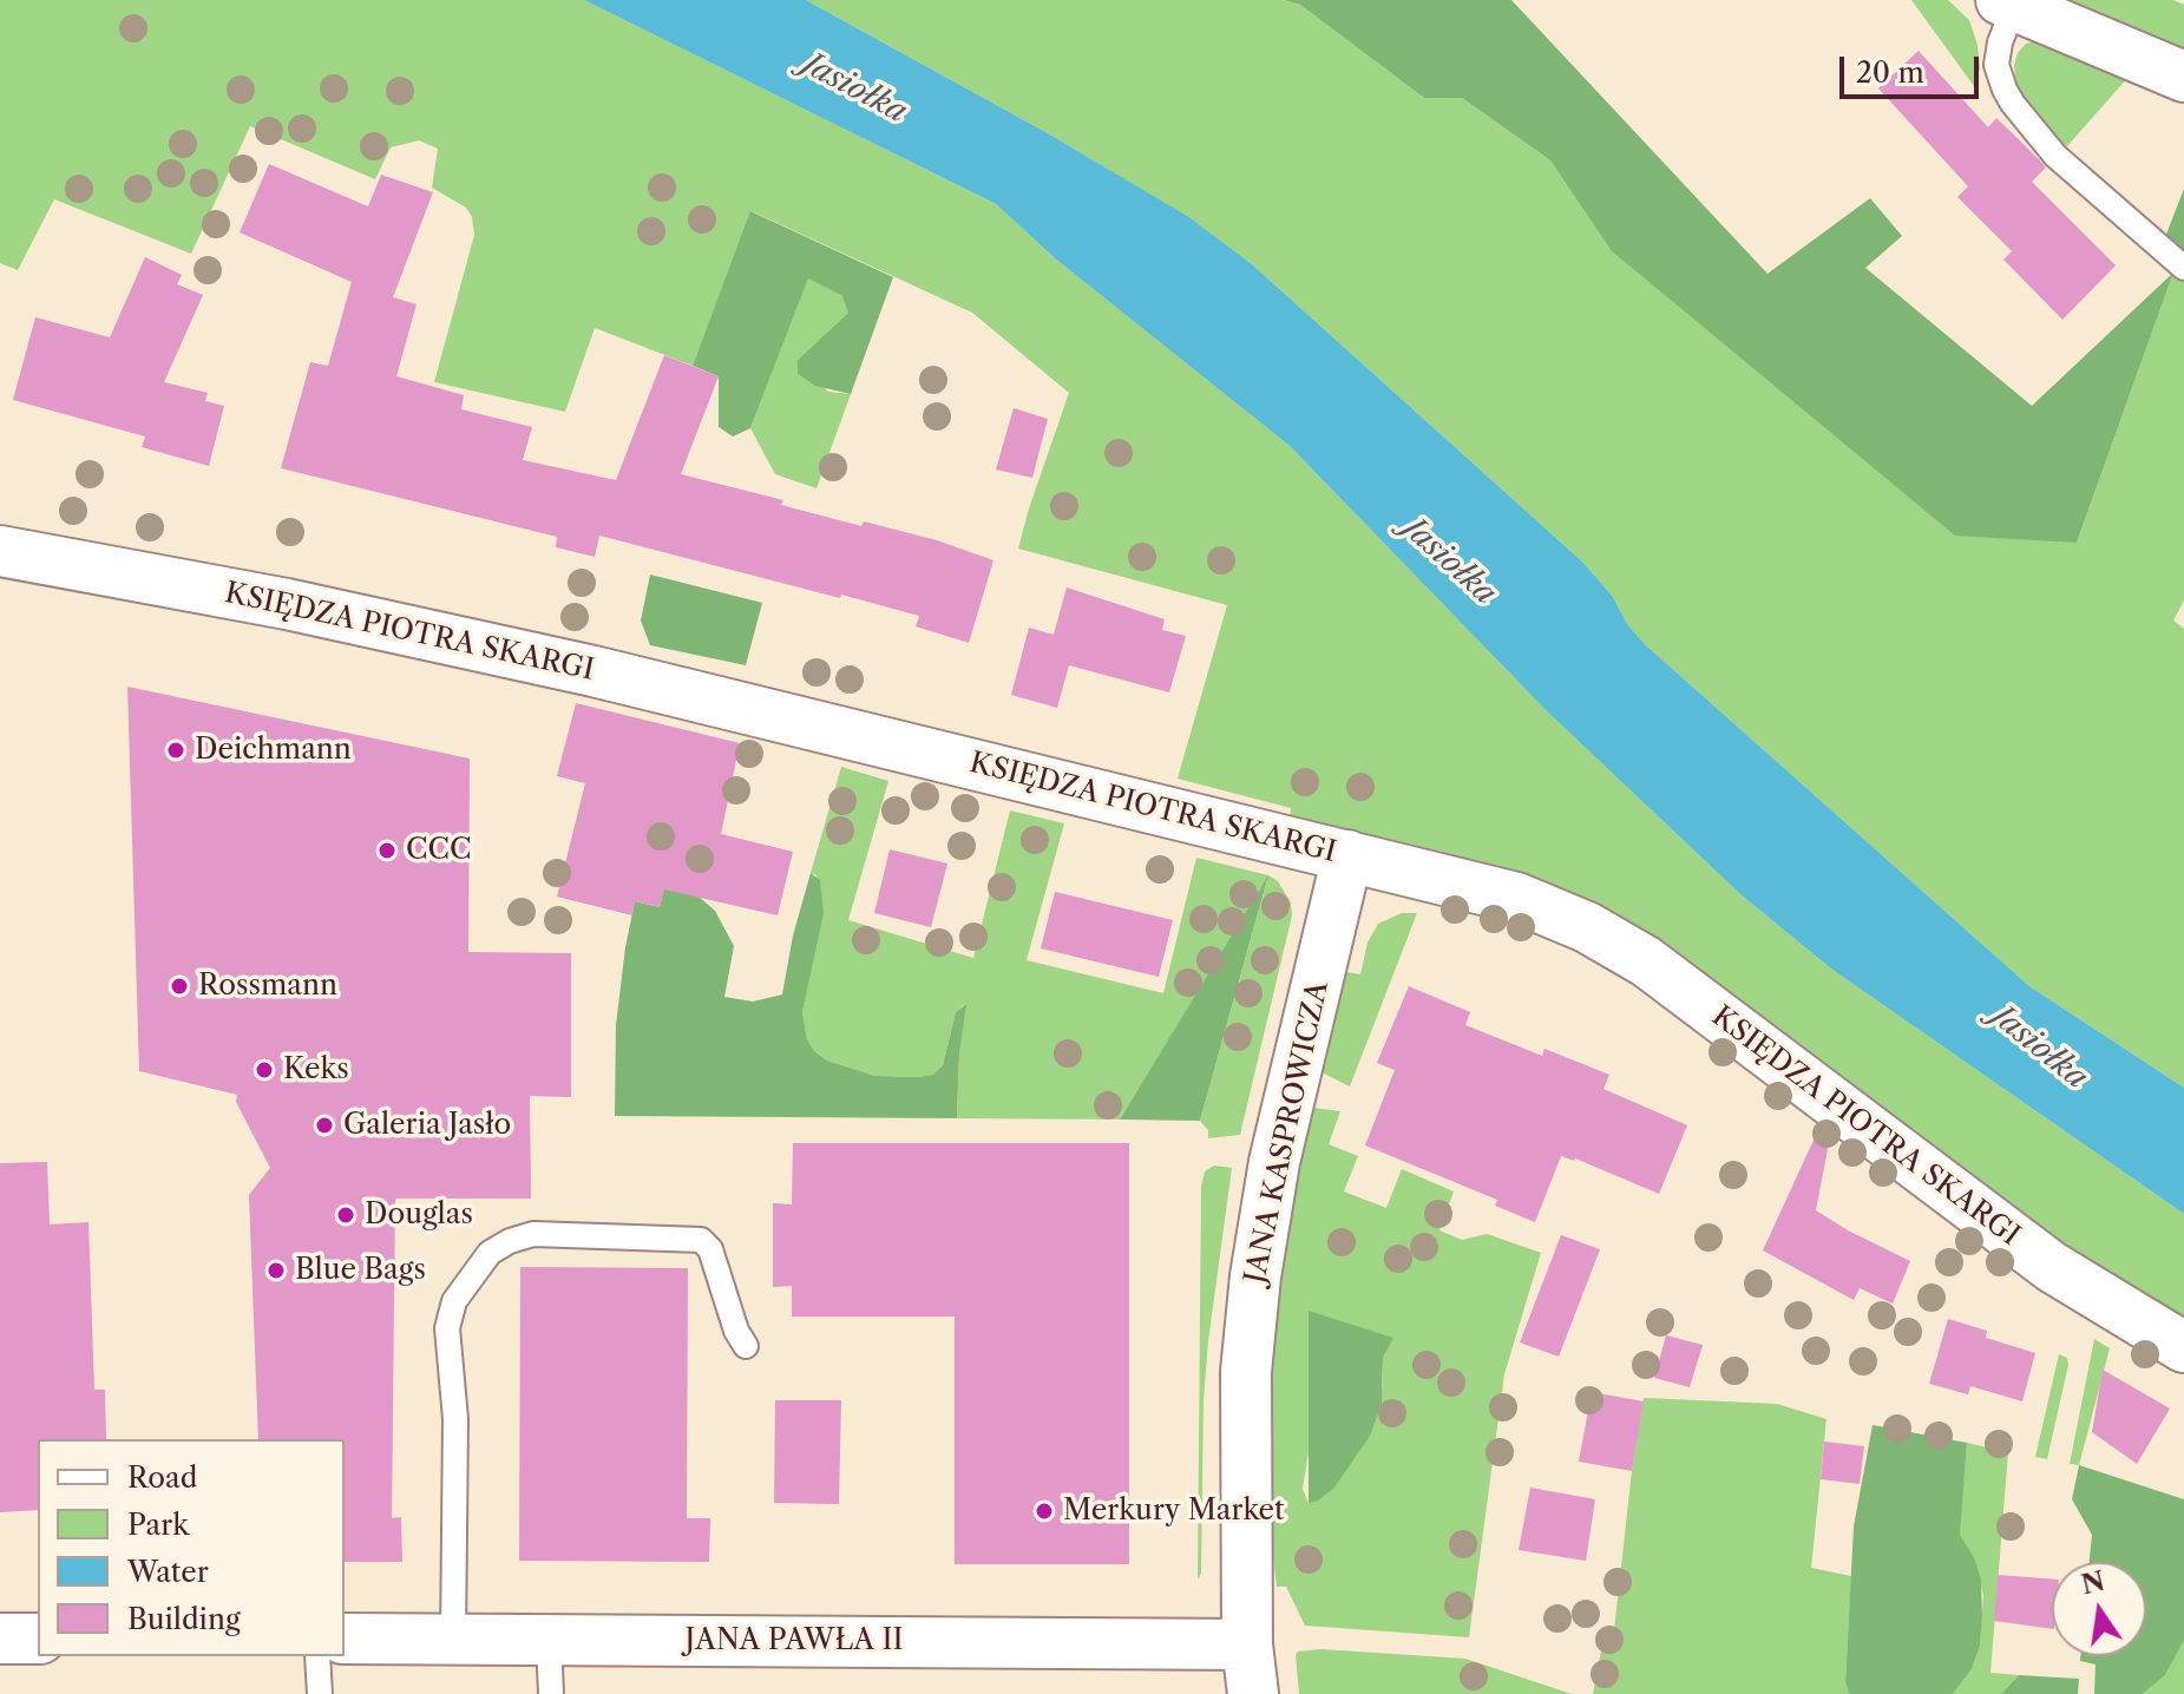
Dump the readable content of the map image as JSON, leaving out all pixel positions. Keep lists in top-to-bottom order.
{
  "streets": {
    "street": ["KSIĘDZA PIOTRA SKARGI", "JANA KASPROWICZA", "JANA PAWŁA II"]
  },
  "crossings": [
    ["KSIĘDZA PIOTRA SKARGI", "JANA KASPROWICZA"],
    ["JANA KASPROWICZA", "JANA PAWŁA II"]
  ],
  "water": ["Jasiołka"],
  "places": [
    "Deichmann",
    "CCC",
    "Rossmann",
    "Keks",
    "Galeria Jasło",
    "Douglas",
    "Blue Bags",
    "Merkury Market"
  ],
  "legend": [
    "Road",
    "Park",
    "Water",
    "Building"
  ],
  "scale_bar": "20 m",
  "north": "top"
}
